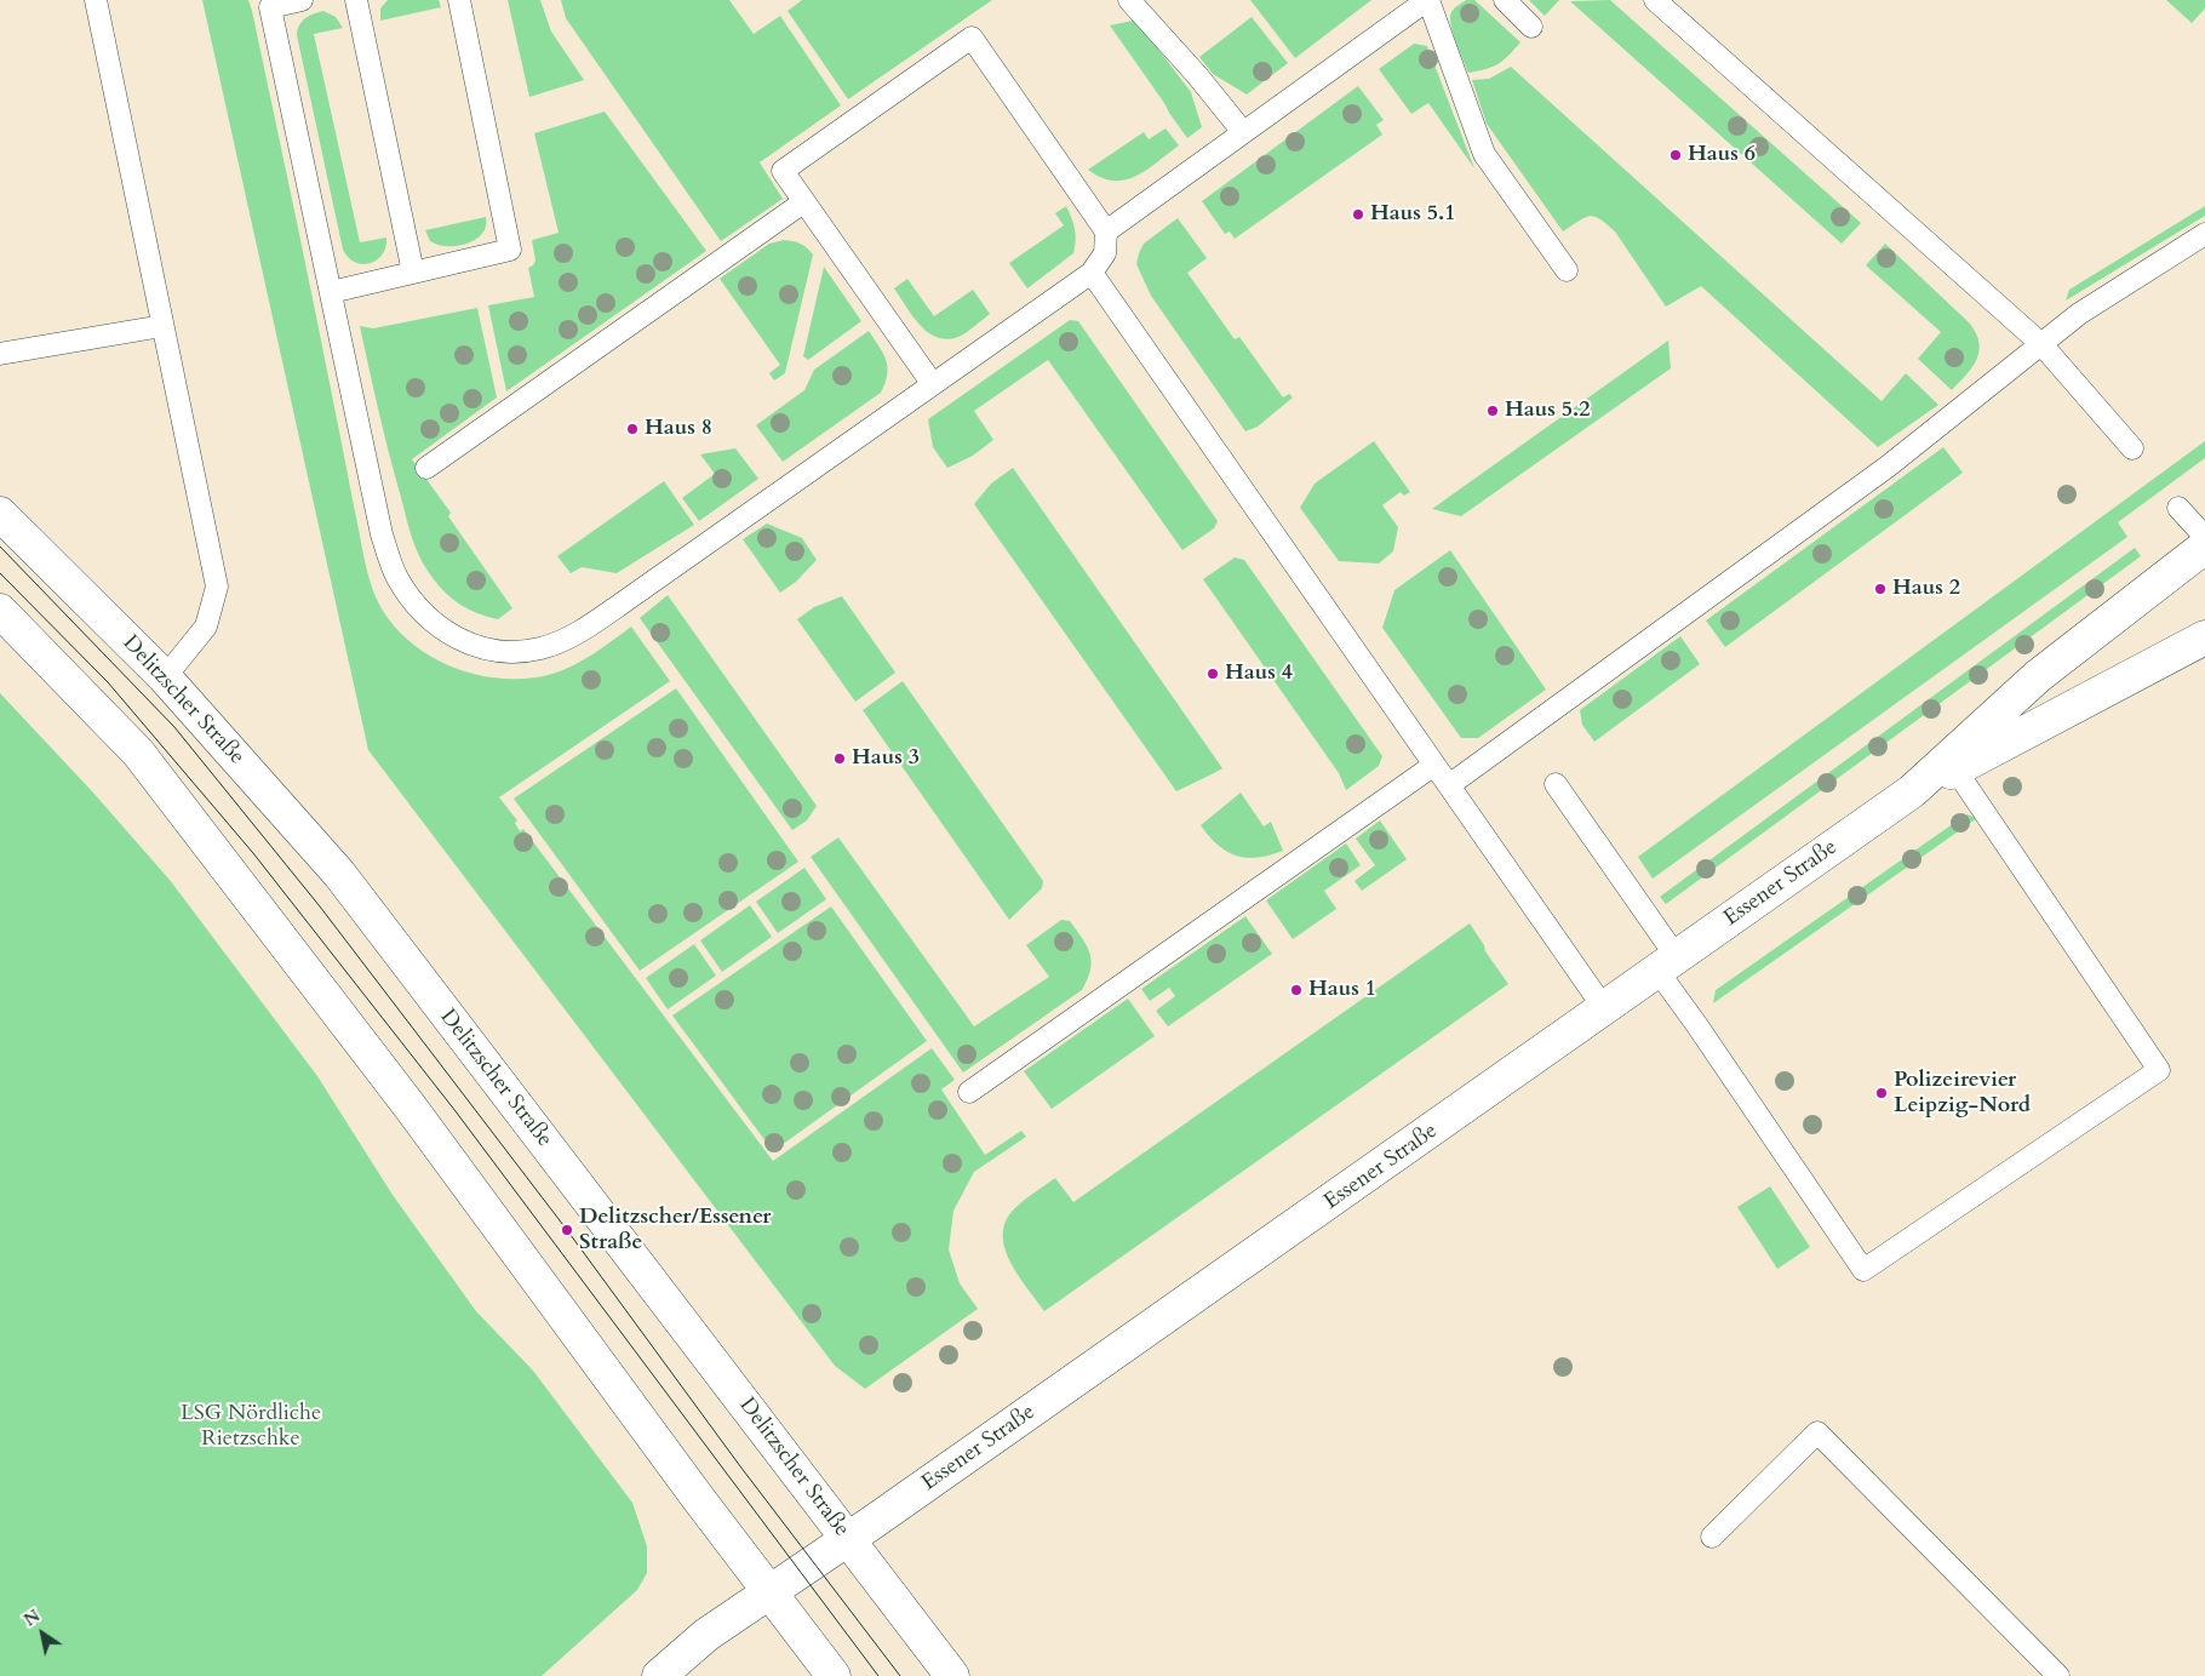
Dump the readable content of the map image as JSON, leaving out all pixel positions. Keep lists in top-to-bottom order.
{
  "streets": {
    "main road": ["Delitzscher Straße", "Essener Straße"]
  },
  "crossings": [
    ["Delitzscher Straße", "Essener Straße"]
  ],
  "parks": ["LSG Nördliche Rietzschke"],
  "places": [
    "Haus 6",
    "Haus 5.1",
    "Haus 5.2",
    "Haus 8",
    "Haus 2",
    "Haus 4",
    "Haus 3",
    "Haus 1",
    "Polizeirevier Leipzig-Nord",
    "Delitzscher/Essener Straße"
  ],
  "north": "top left"
}
